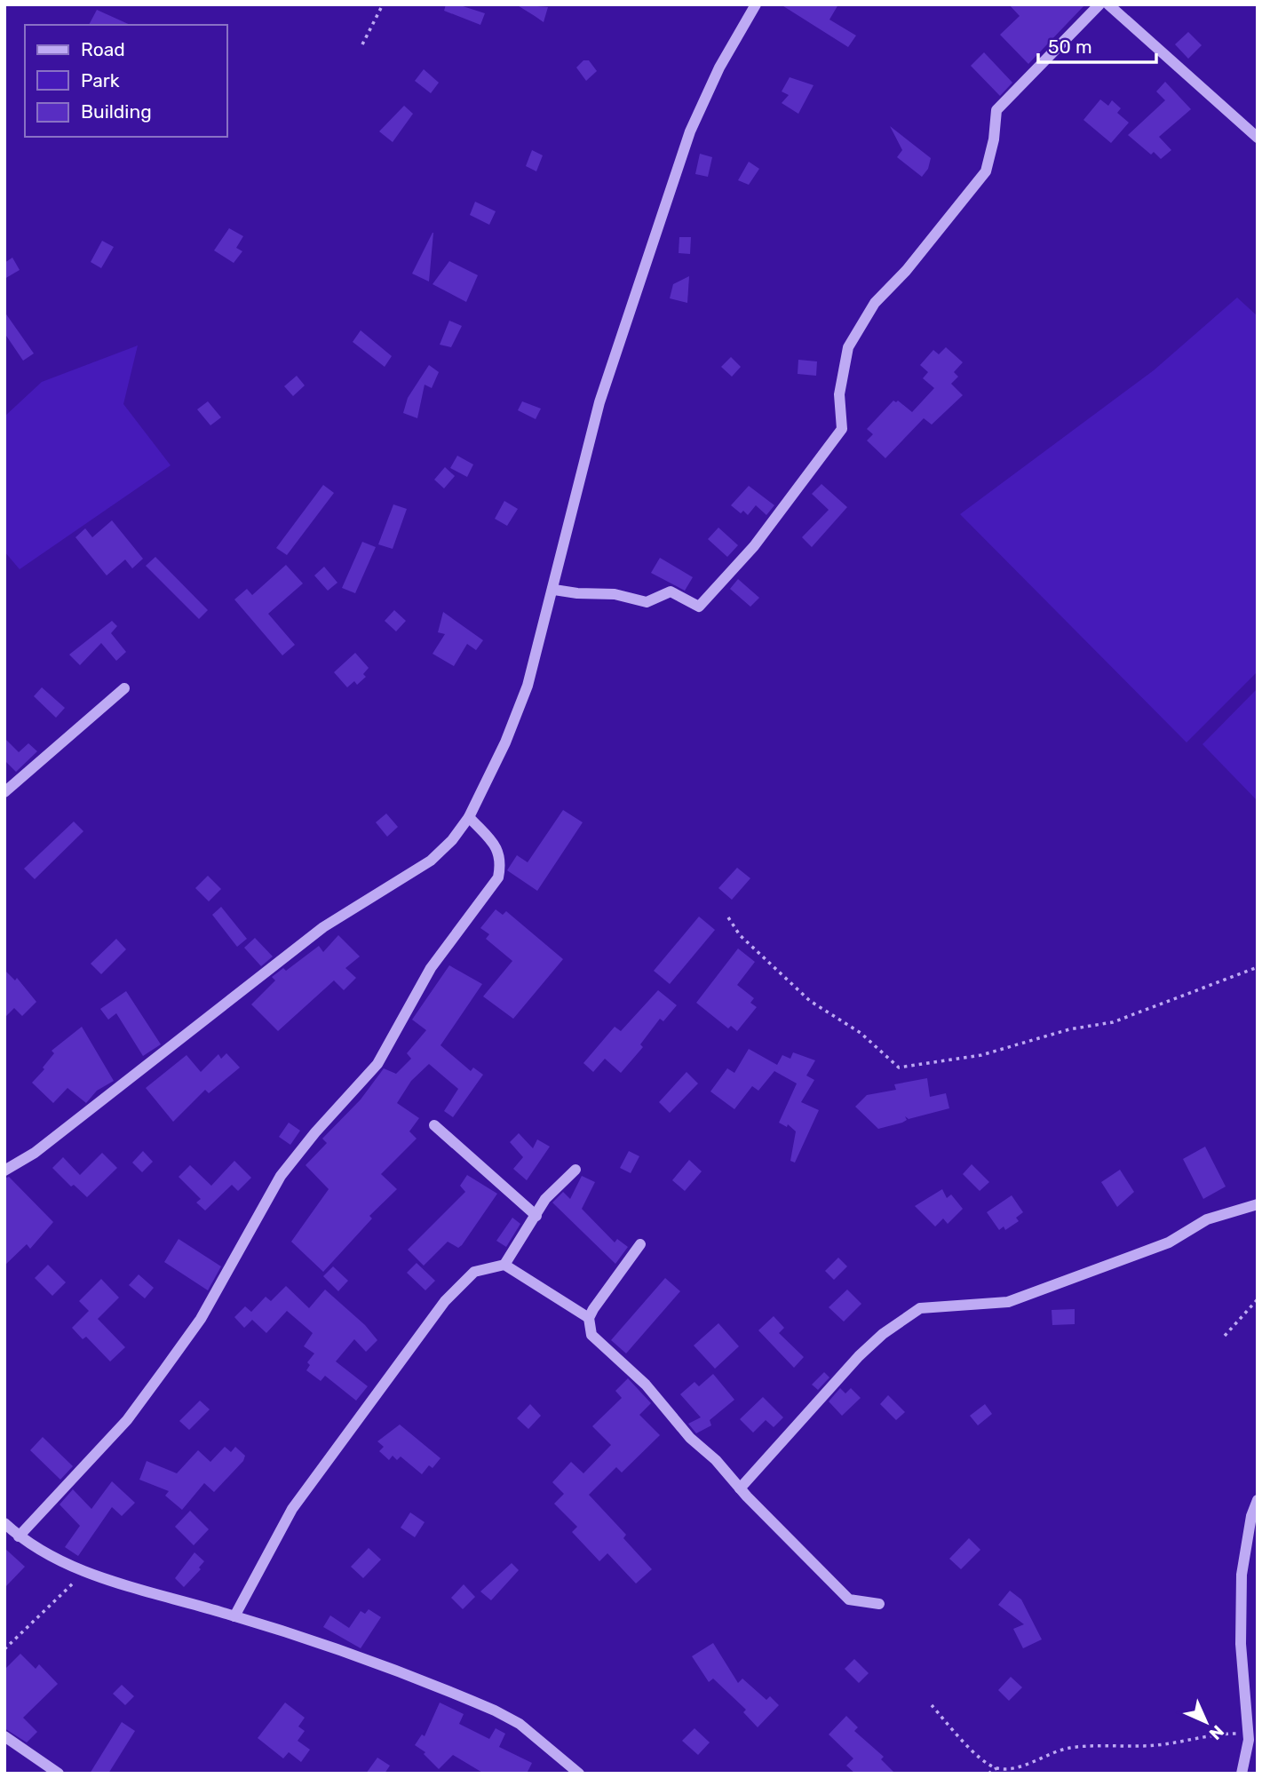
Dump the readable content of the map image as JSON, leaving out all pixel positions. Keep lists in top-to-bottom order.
{
  "legend": ["Road", "Park", "Building"],
  "scale_bar": "50 m",
  "north": "bottom right"
}
